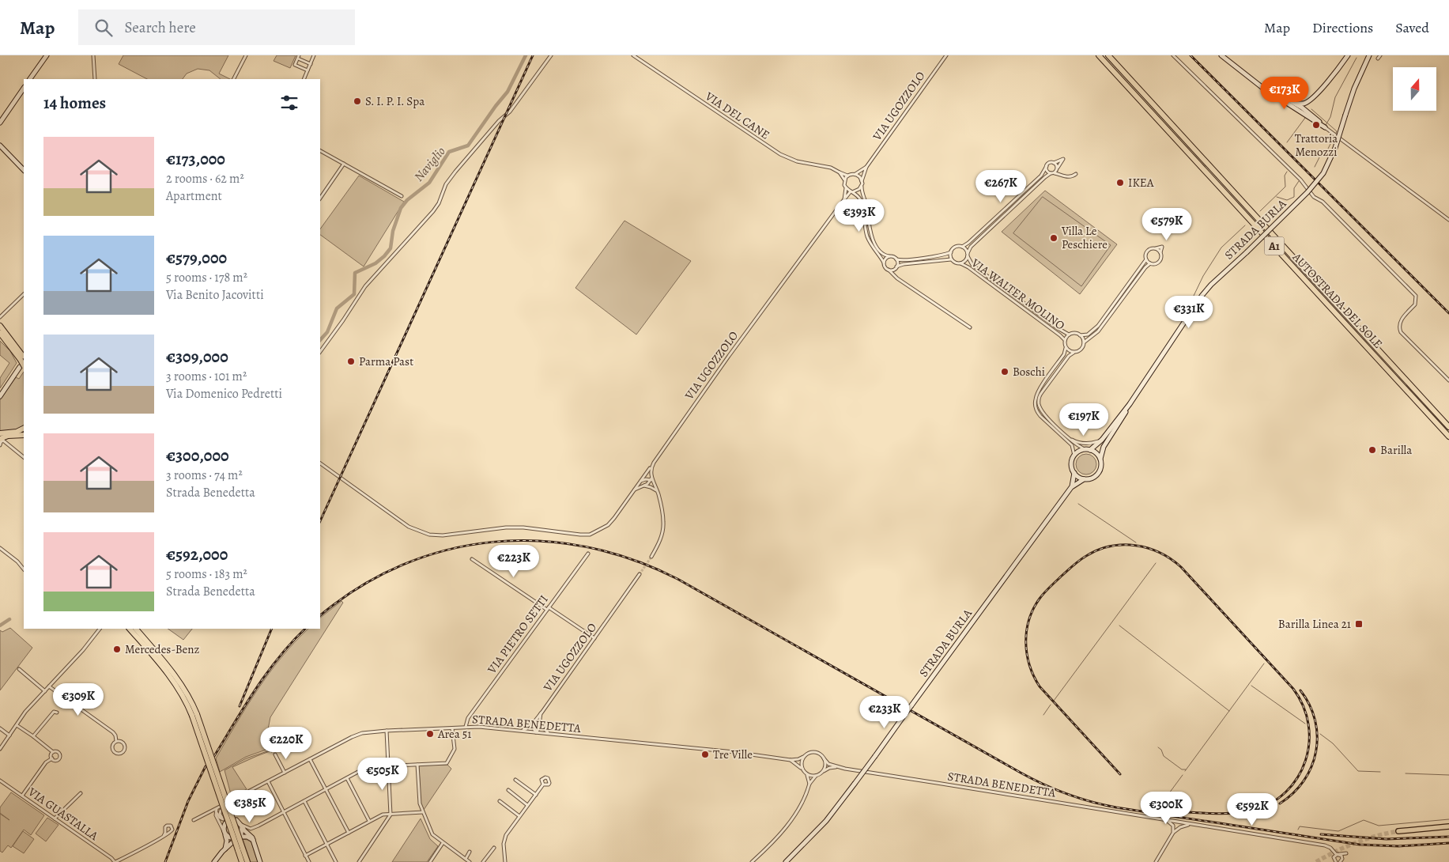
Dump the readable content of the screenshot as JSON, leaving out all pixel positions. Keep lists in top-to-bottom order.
{
  "streets": {
    "highway": ["A1", "AUTOSTRADA DEL SOLE"],
    "main road": ["STRADA BURLA"],
    "street": [
      "VIA UGOZZOLO",
      "VIA DEL CANE",
      "VIA WALTER MOLINO",
      "VIA PIETRO SETTI",
      "STRADA BENEDETTA",
      "VIA GUASTALLA"
    ]
  },
  "crossings": [
    ["VIA UGOZZOLO", "VIA DEL CANE"],
    ["VIA UGOZZOLO", "VIA WALTER MOLINO"],
    ["VIA UGOZZOLO", "STRADA BENEDETTA"],
    ["VIA DEL CANE", "VIA WALTER MOLINO"],
    ["VIA PIETRO SETTI", "STRADA BENEDETTA"]
  ],
  "water": ["Naviglio"],
  "places": {
    "other": [
      "S. I. P. I. Spa",
      "Trattoria Menozzi",
      "IKEA",
      "Villa Le Peschiere",
      "Parma Past",
      "Boschi",
      "Barilla",
      "Mercedes-Benz",
      "Area 51",
      "Tre Ville"
    ],
    "transit": ["Barilla Linea 21"]
  },
  "north": "top",
  "page": {
    "header": "Map",
    "search": "Search here",
    "nav": ["Map", "Directions", "Saved"],
    "price": [
      "€173K",
      "€267K",
      "€393K",
      "€579K",
      "€331K",
      "€197K",
      "€223K",
      "€309K",
      "€233K",
      "€220K",
      "€505K",
      "€385K",
      "€300K",
      "€592K"
    ],
    "heading": "14 homes",
    "list": [
      {
        "name": "€173,000",
        "note": "2 rooms · 62 m² · Apartment"
      },
      {
        "name": "€579,000",
        "note": "5 rooms · 178 m² · Via Benito Jacovitti"
      },
      {
        "name": "€309,000",
        "note": "3 rooms · 101 m² · Via Domenico Pedretti"
      },
      {
        "name": "€300,000",
        "note": "3 rooms · 74 m² · Strada Benedetta"
      },
      {
        "name": "€592,000",
        "note": "5 rooms · 183 m² · Strada Benedetta"
      }
    ]
  }
}
